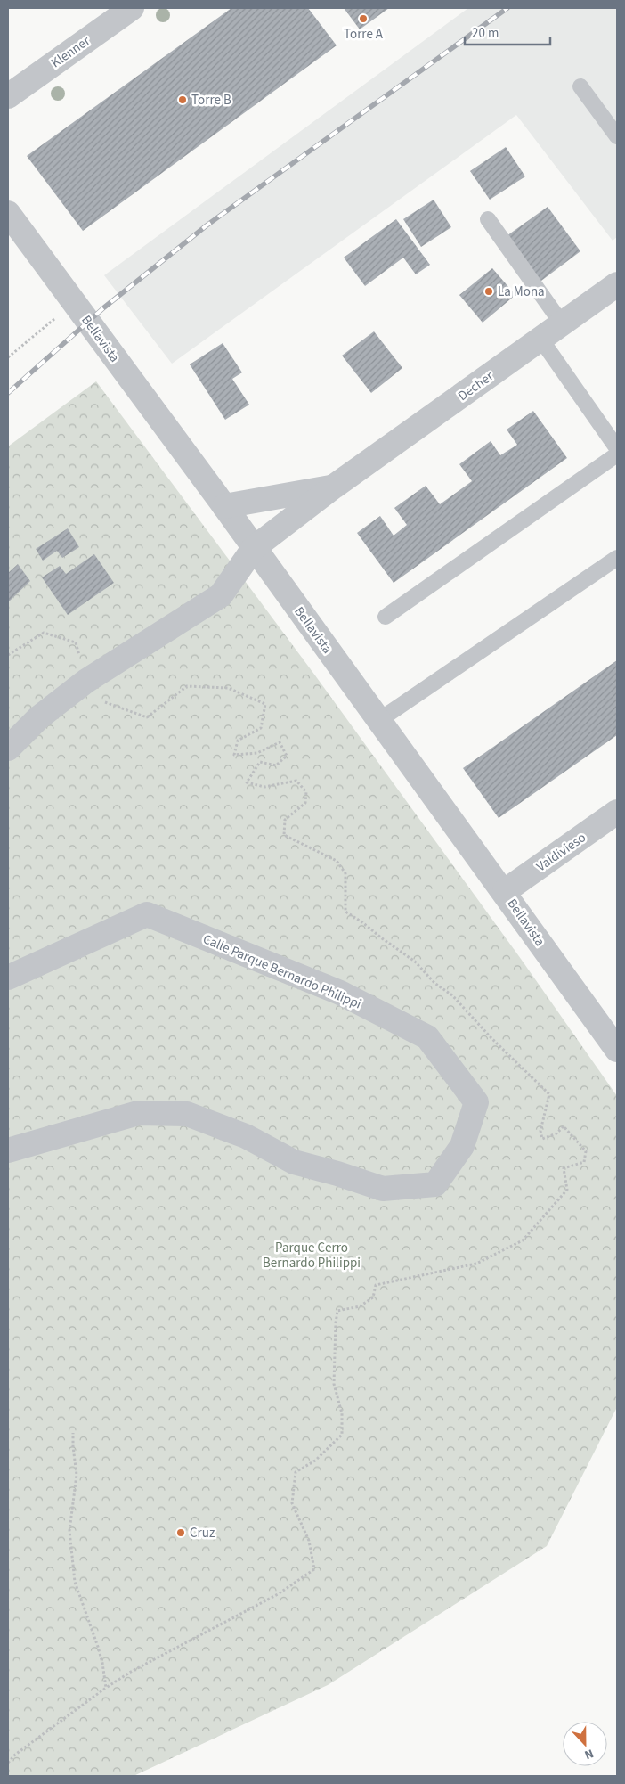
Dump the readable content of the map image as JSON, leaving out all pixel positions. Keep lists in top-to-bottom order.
{
  "streets": {
    "street": [
      "Klenner",
      "Bellavista",
      "Decher",
      "Valdivieso",
      "Calle Parque Bernardo Philippi"
    ]
  },
  "crossings": [
    ["Bellavista", "Decher"],
    ["Bellavista", "Valdivieso"]
  ],
  "parks": ["Parque Cerro Bernardo Philippi"],
  "places": [
    "Torre A",
    "Torre B",
    "La Mona",
    "Cruz"
  ],
  "scale_bar": "20 m",
  "north": "bottom"
}
